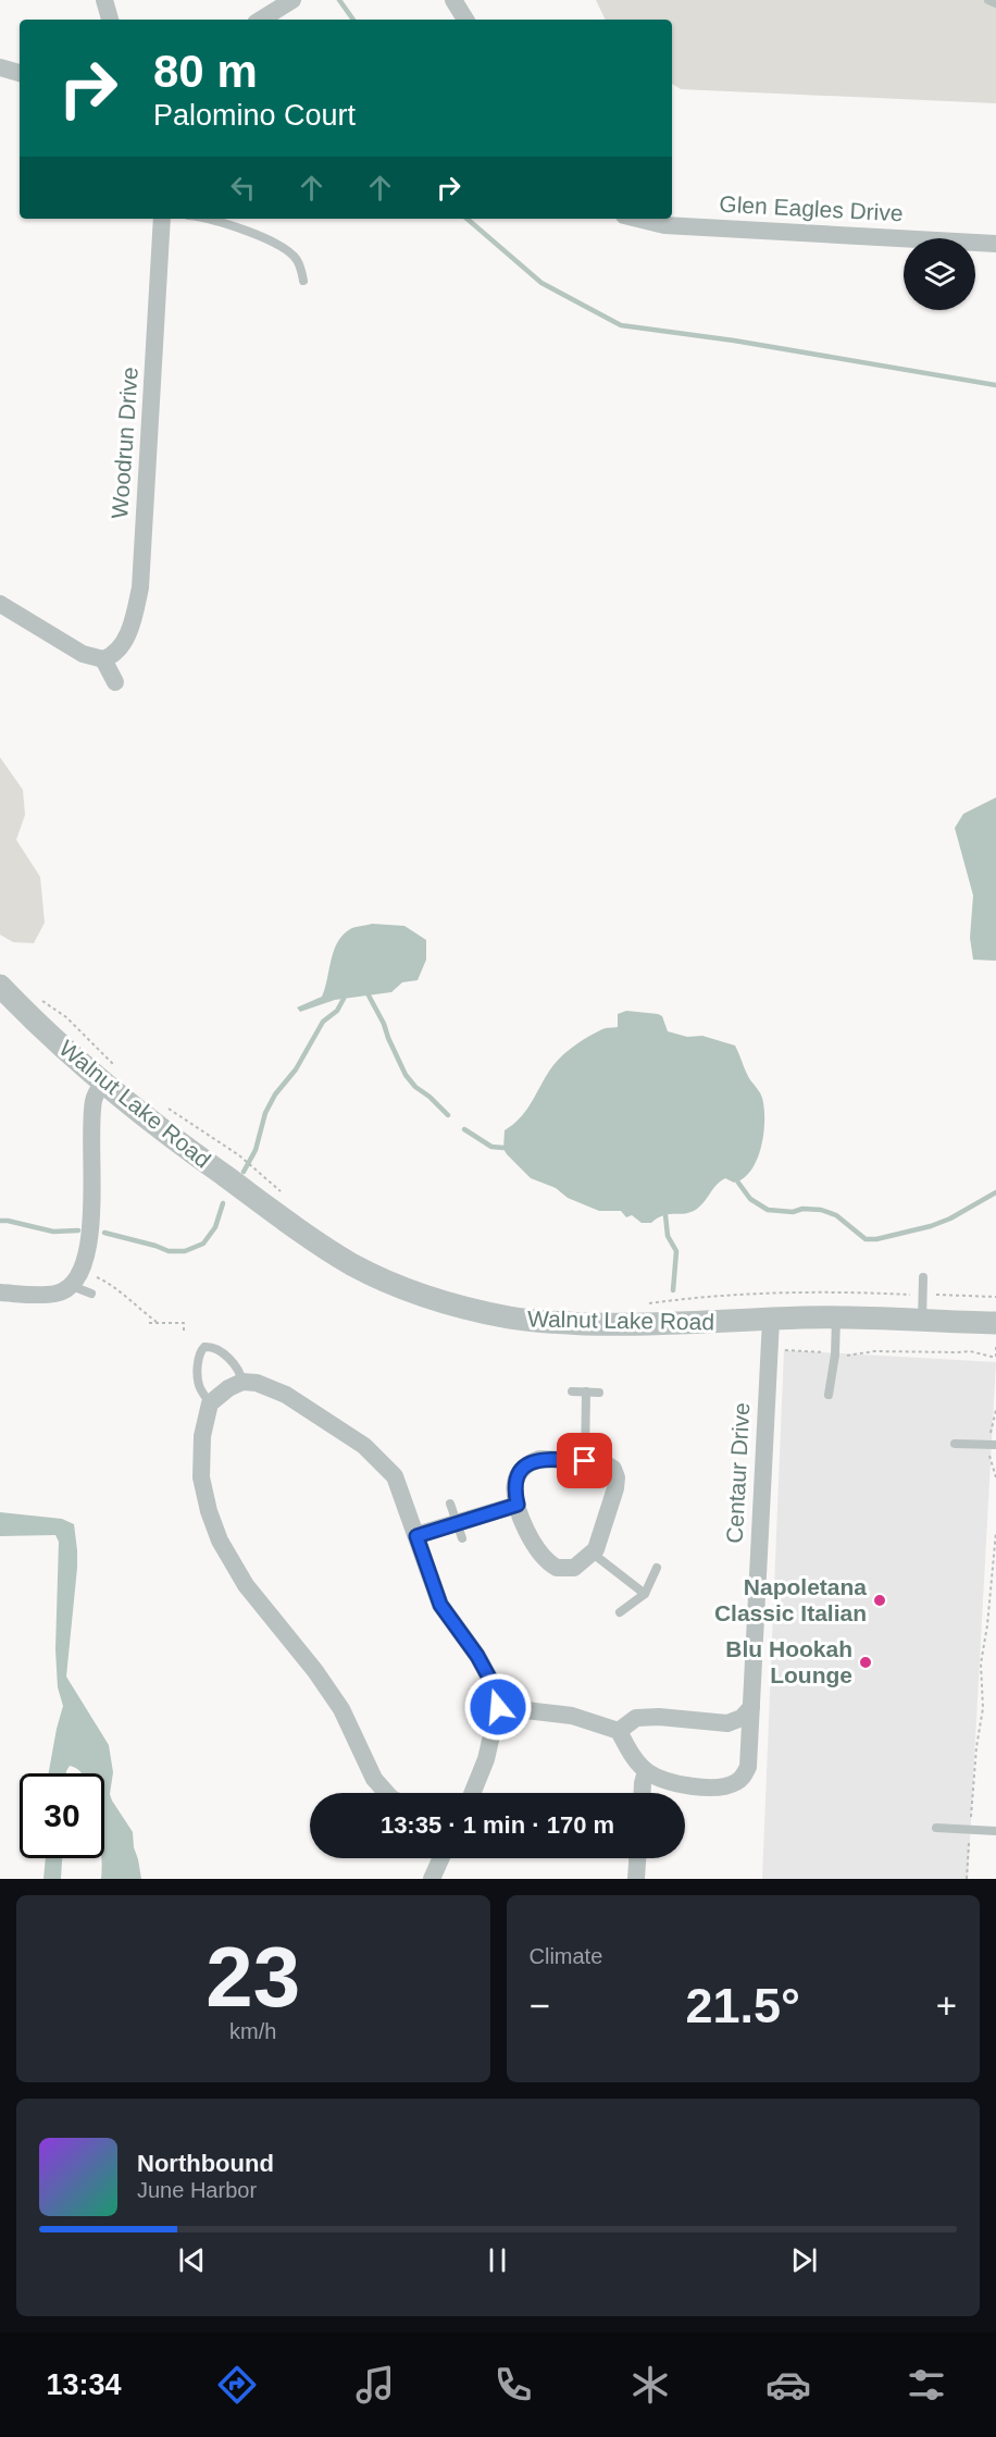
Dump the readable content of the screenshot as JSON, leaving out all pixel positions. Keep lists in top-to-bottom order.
{
  "streets": {
    "street": [
      "Glen Eagles Drive",
      "Woodrun Drive",
      "Walnut Lake Road",
      "Centaur Drive"
    ]
  },
  "crossings": [
    ["Walnut Lake Road", "Centaur Drive"]
  ],
  "places": ["Napoletana Classic Italian", "Blu Hookah Lounge"],
  "page": {
    "turn": ["80 m", "Palomino Court"],
    "limit": "30",
    "trip": "13:35 · 1 min · 170 m",
    "tile": [
      ["23", "km/h"],
      "Climate"
    ],
    "heat": ["−", "21.5°", "+"],
    "song": ["Northbound", "June Harbor"],
    "tabs": "13:34"
  }
}
